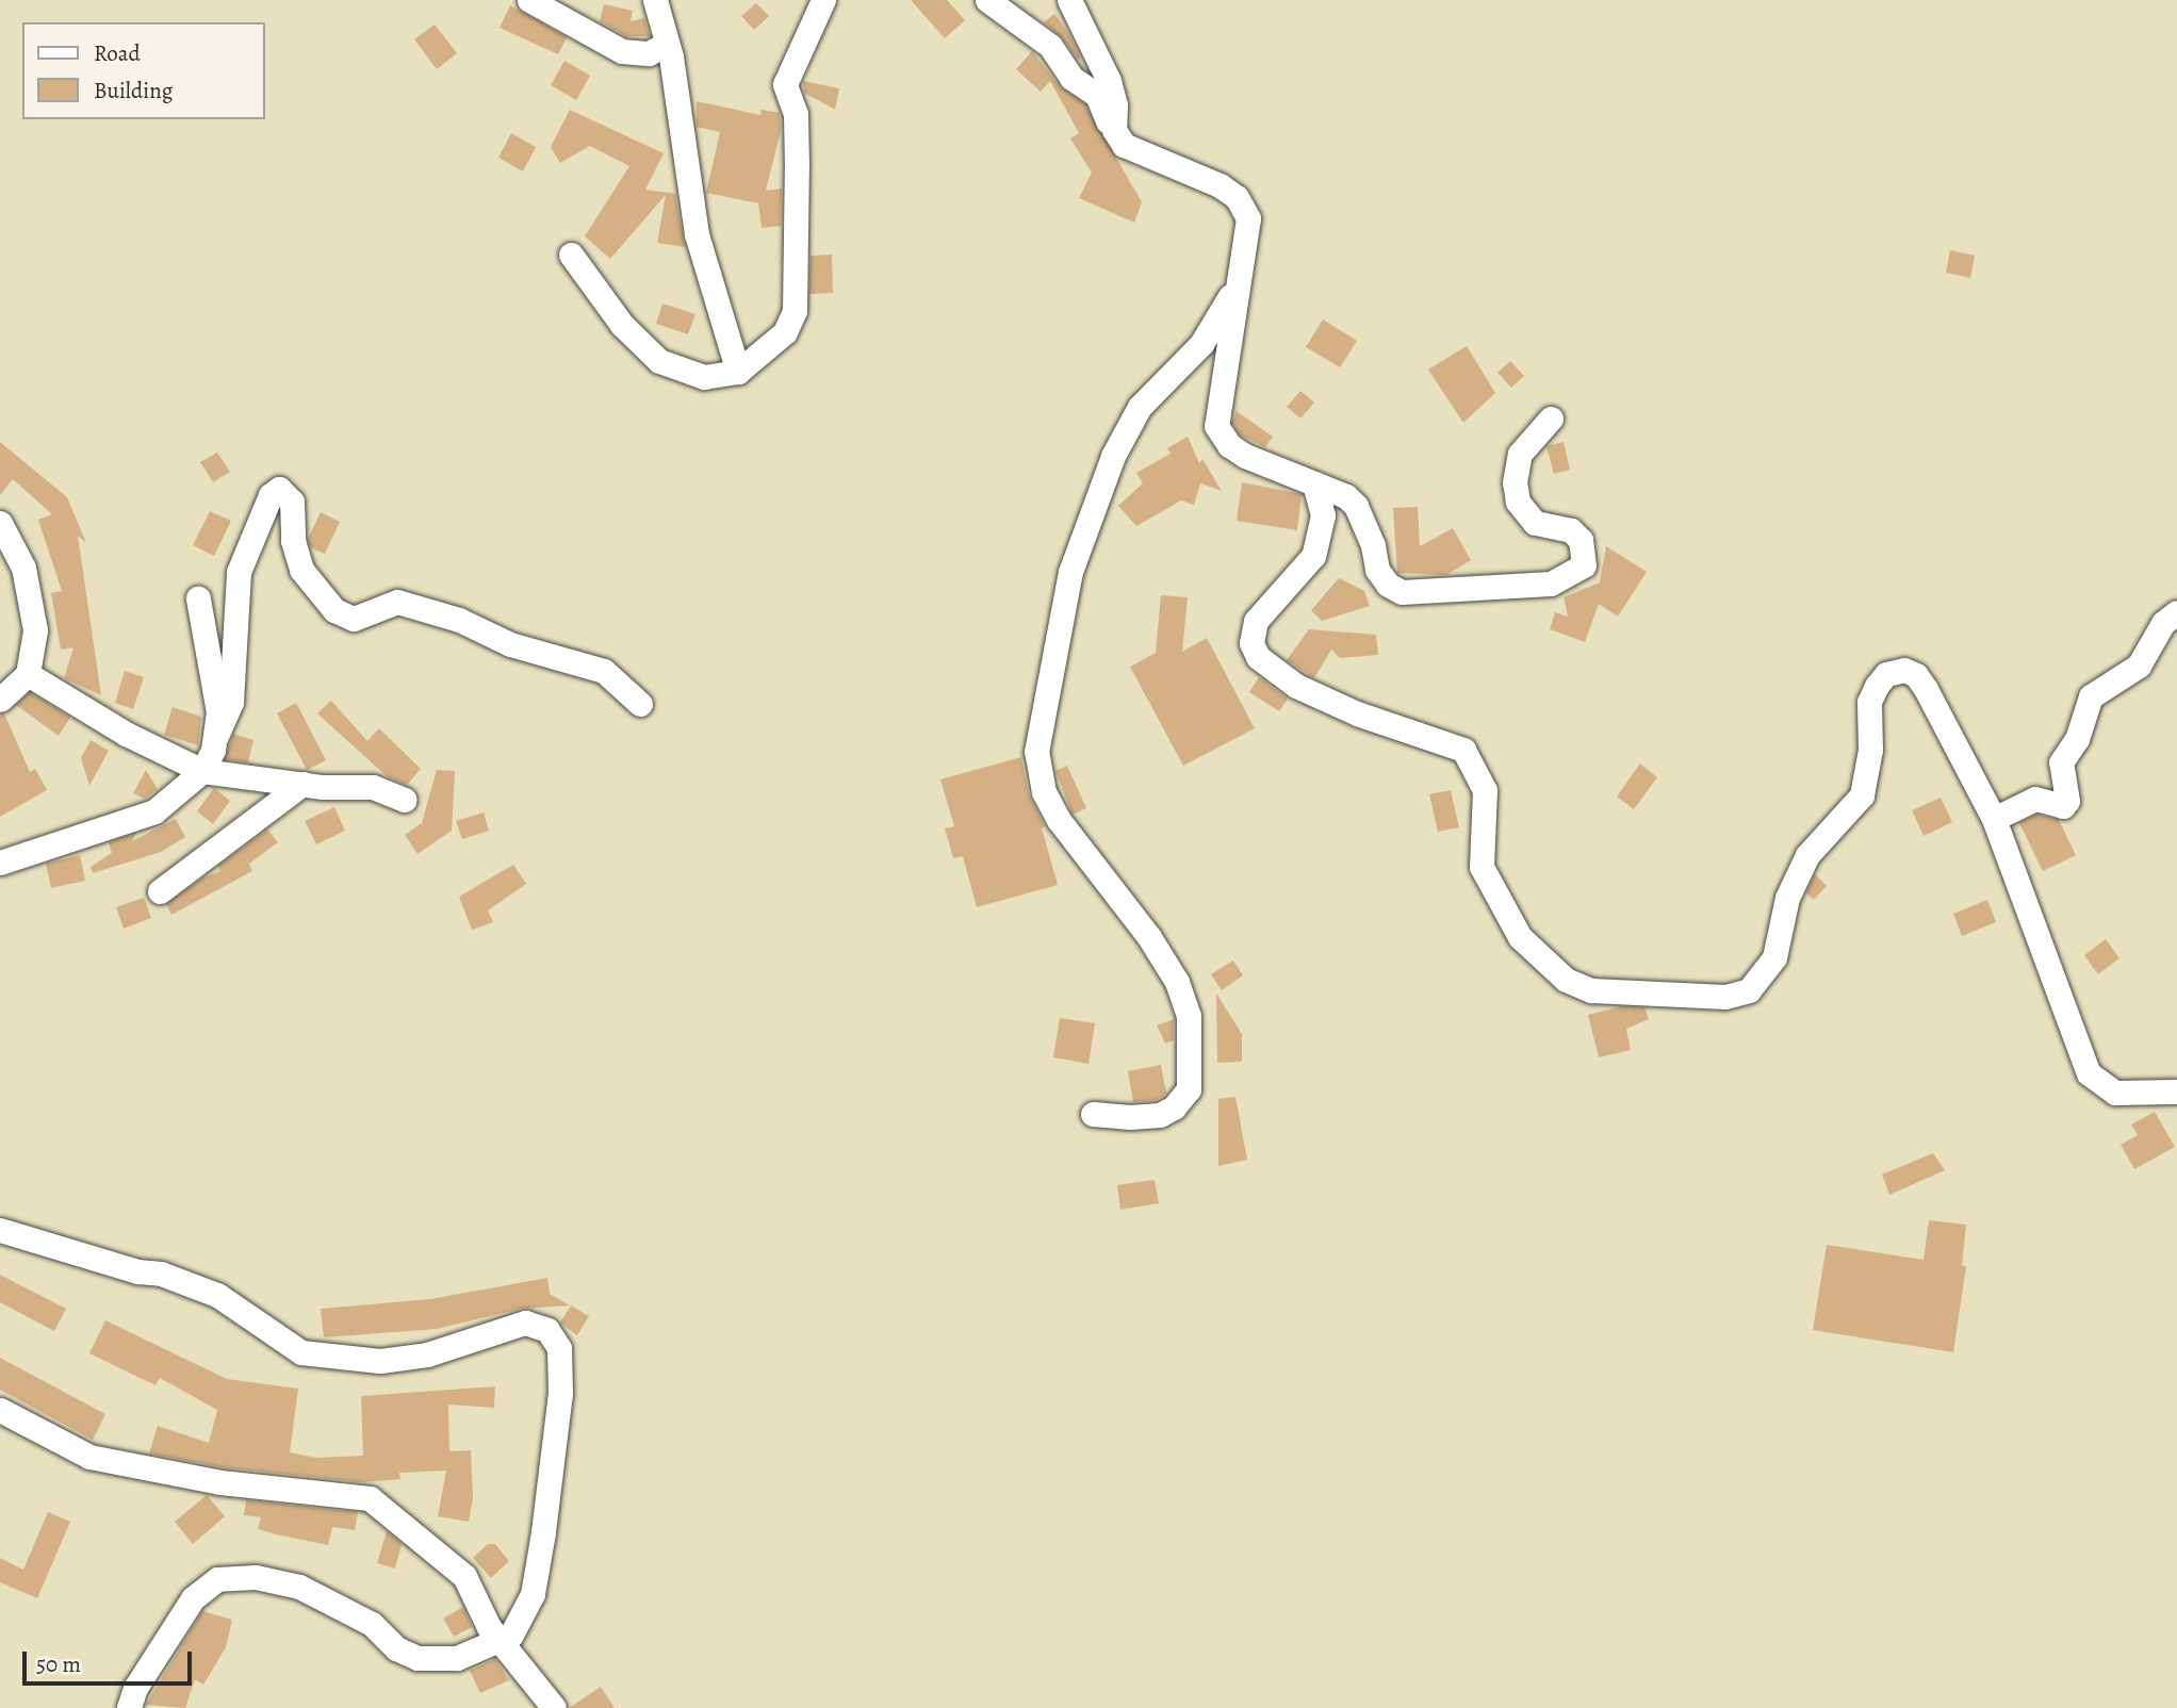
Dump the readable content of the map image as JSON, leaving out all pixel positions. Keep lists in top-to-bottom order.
{
  "legend": ["Road", "Building"],
  "scale_bar": "50 m"
}
